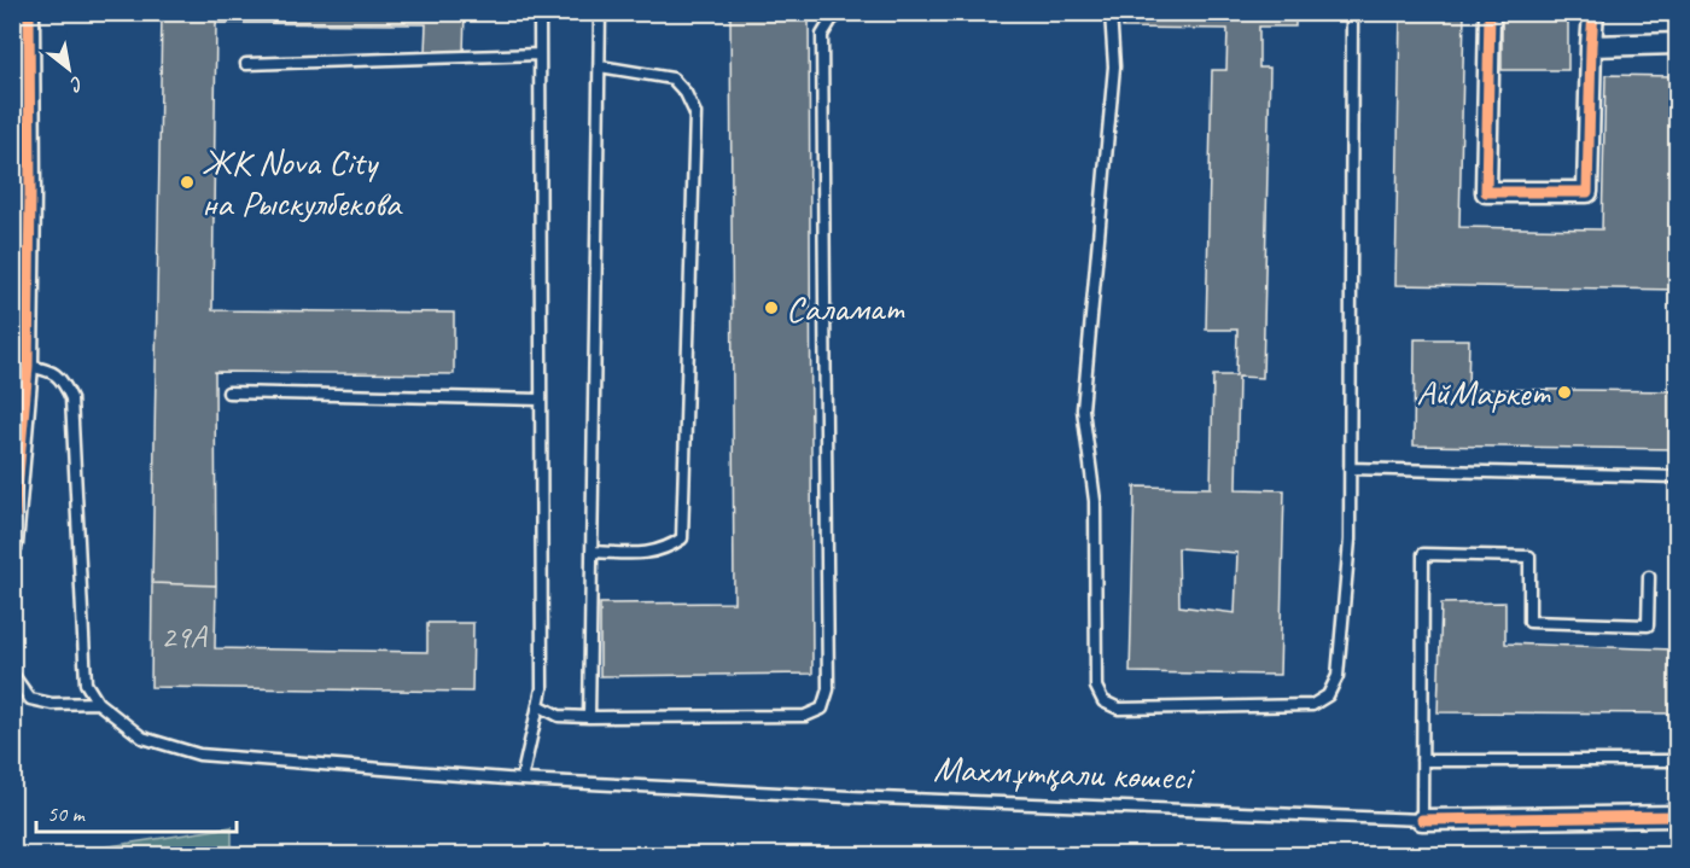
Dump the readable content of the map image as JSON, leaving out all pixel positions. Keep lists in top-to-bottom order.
{
  "streets": {
    "street": ["Махмұтқали көшесі"]
  },
  "places": ["ЖК Nova City на Рыскулбекова", "Саламат", "АйМаркет"],
  "house_numbers": ["29А"],
  "scale_bar": "50 m",
  "north": "bottom right"
}
